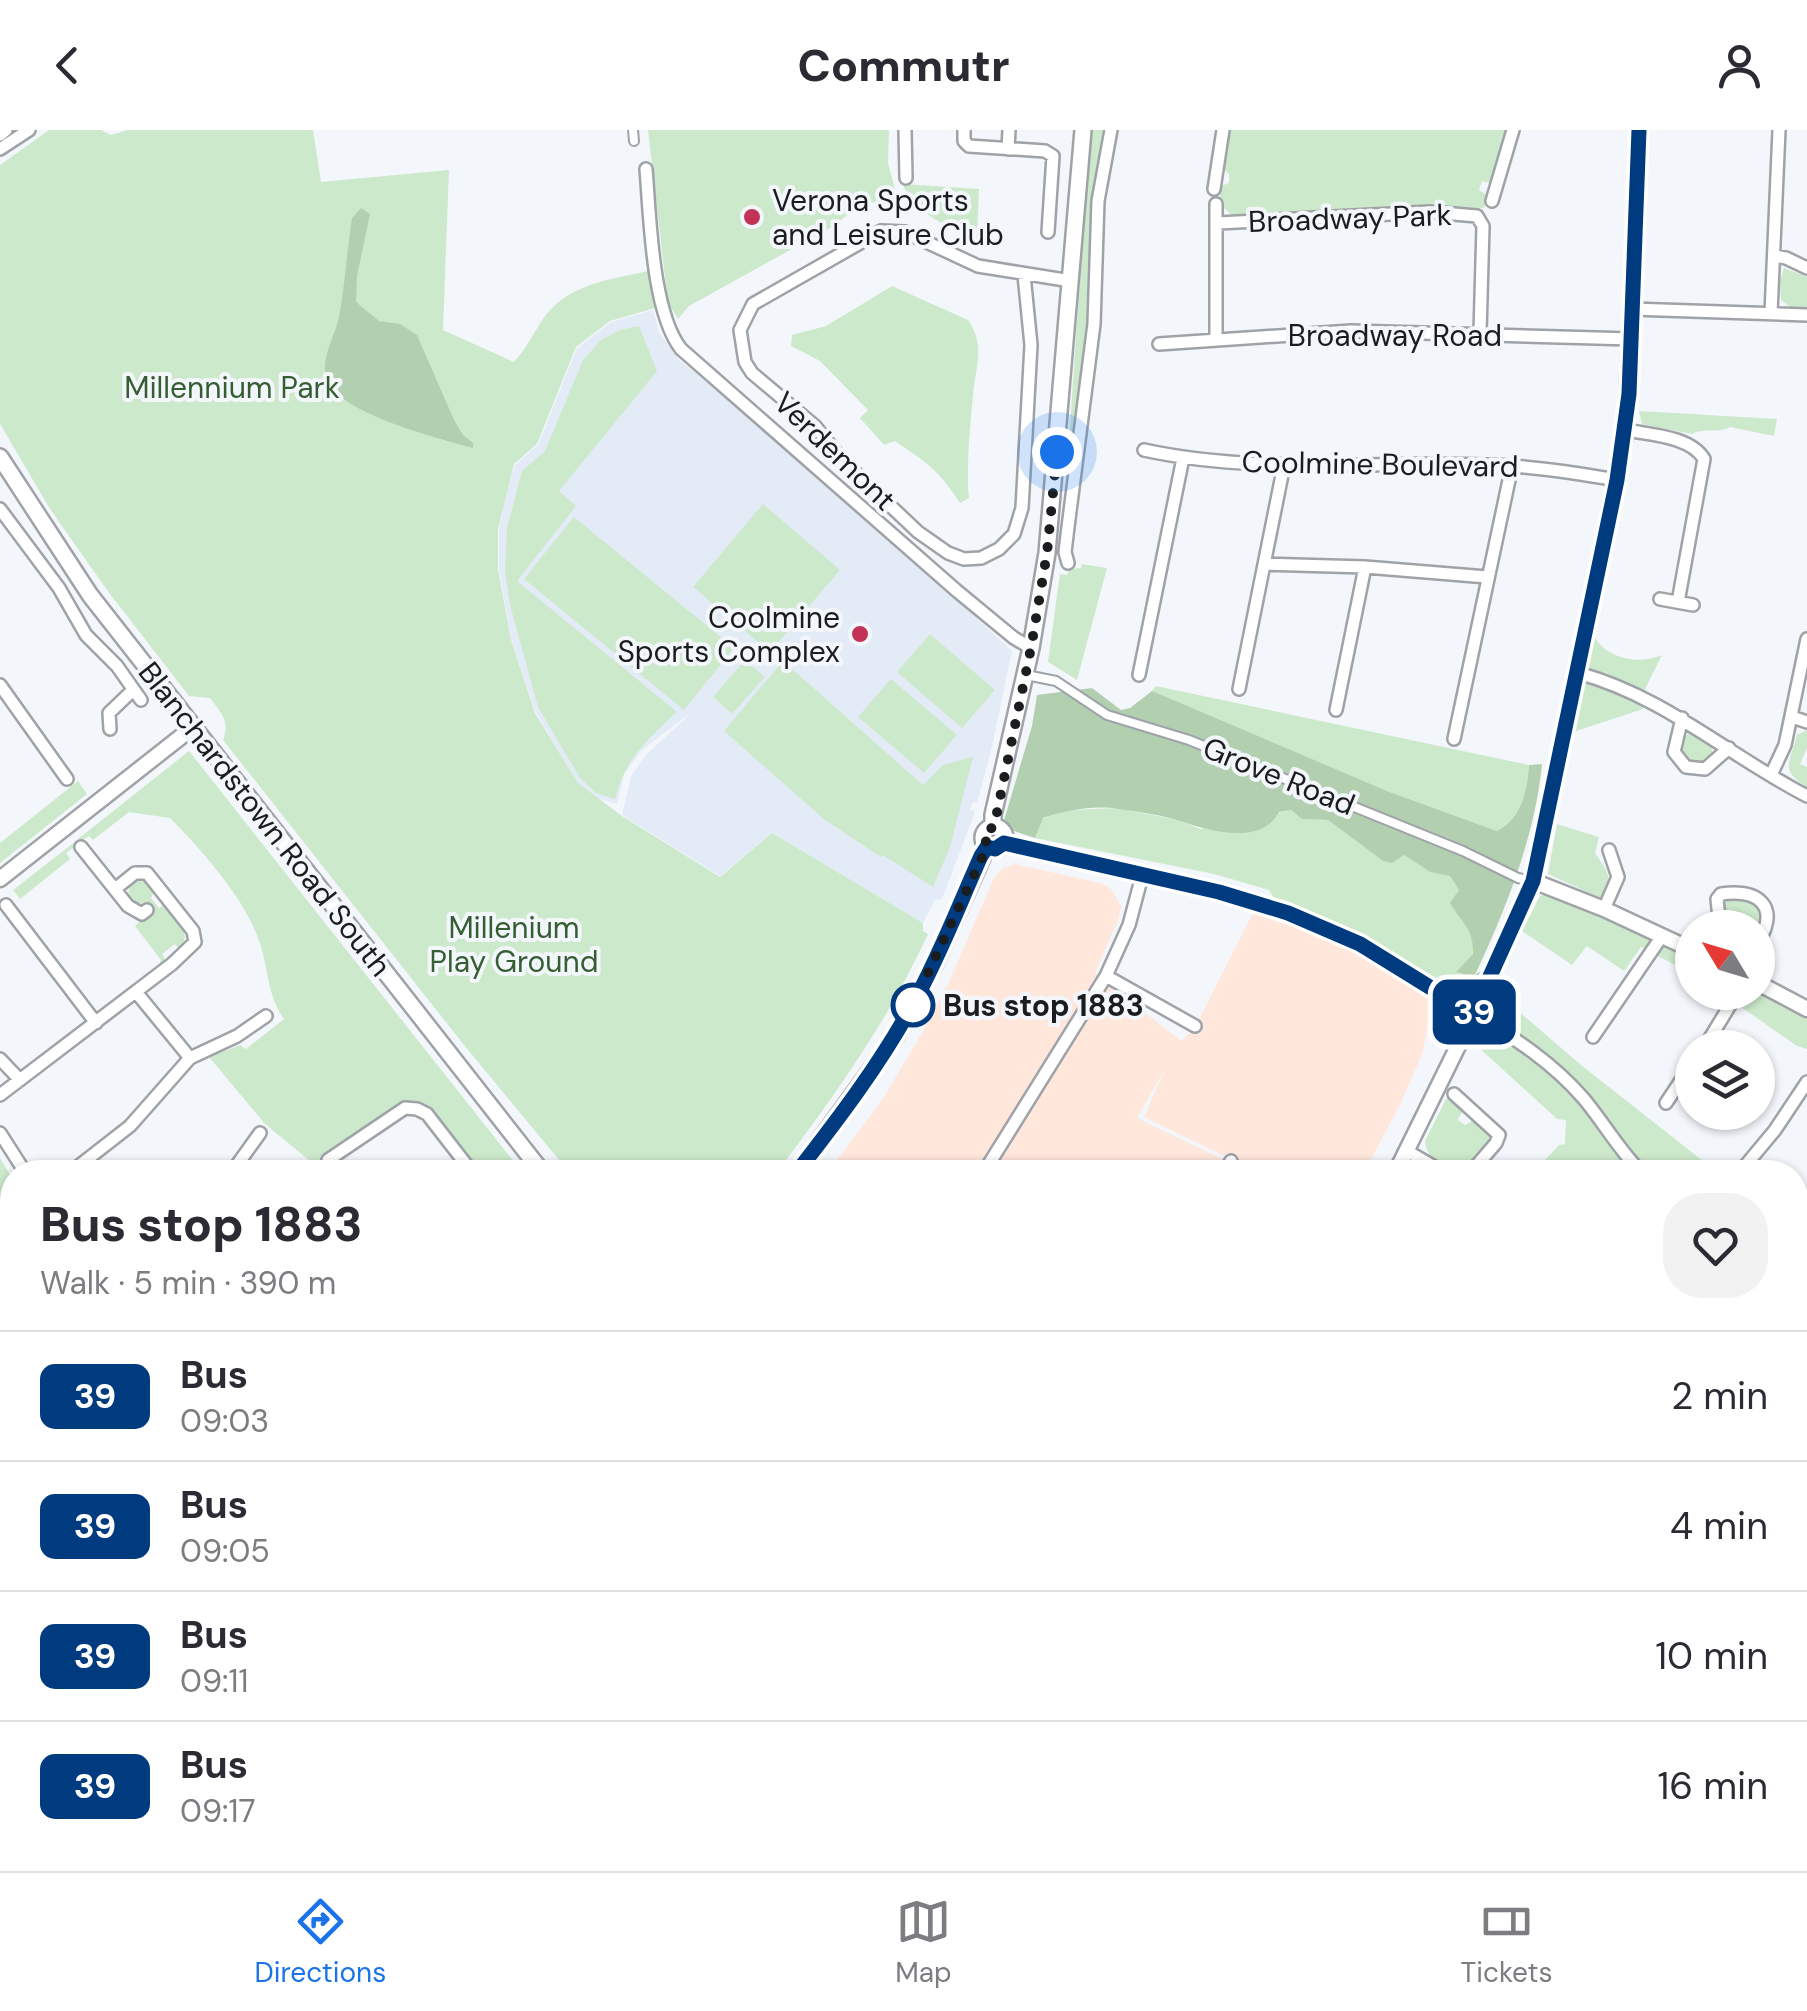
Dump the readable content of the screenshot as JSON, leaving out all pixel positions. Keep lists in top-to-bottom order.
{
  "streets": {
    "main road": ["Blanchardstown Road South"],
    "street": [
      "Broadway Park",
      "Broadway Road",
      "Verdemont",
      "Coolmine Boulevard",
      "Grove Road"
    ]
  },
  "crossings": [
    ["Broadway Park", "Broadway Road"]
  ],
  "parks": ["Millennium Park", "Millenium Play Ground"],
  "places": ["Verona Sports and Leisure Club", "Coolmine Sports Complex", "Bus stop 1883"],
  "lines": ["bus line 39"],
  "north": "top left",
  "page": {
    "header": "Commutr",
    "on_map": "39",
    "heading": ["Bus stop 1883", "Walk · 5 min · 390 m"],
    "list": [
      {
        "mark": "39",
        "name": "Bus",
        "note": "09:03",
        "value": "2 min"
      },
      {
        "mark": "39",
        "name": "Bus",
        "note": "09:05",
        "value": "4 min"
      },
      {
        "mark": "39",
        "name": "Bus",
        "note": "09:11",
        "value": "10 min"
      },
      {
        "mark": "39",
        "name": "Bus",
        "note": "09:17",
        "value": "16 min"
      }
    ],
    "tabs": ["Directions", "Map", "Tickets"]
  }
}
